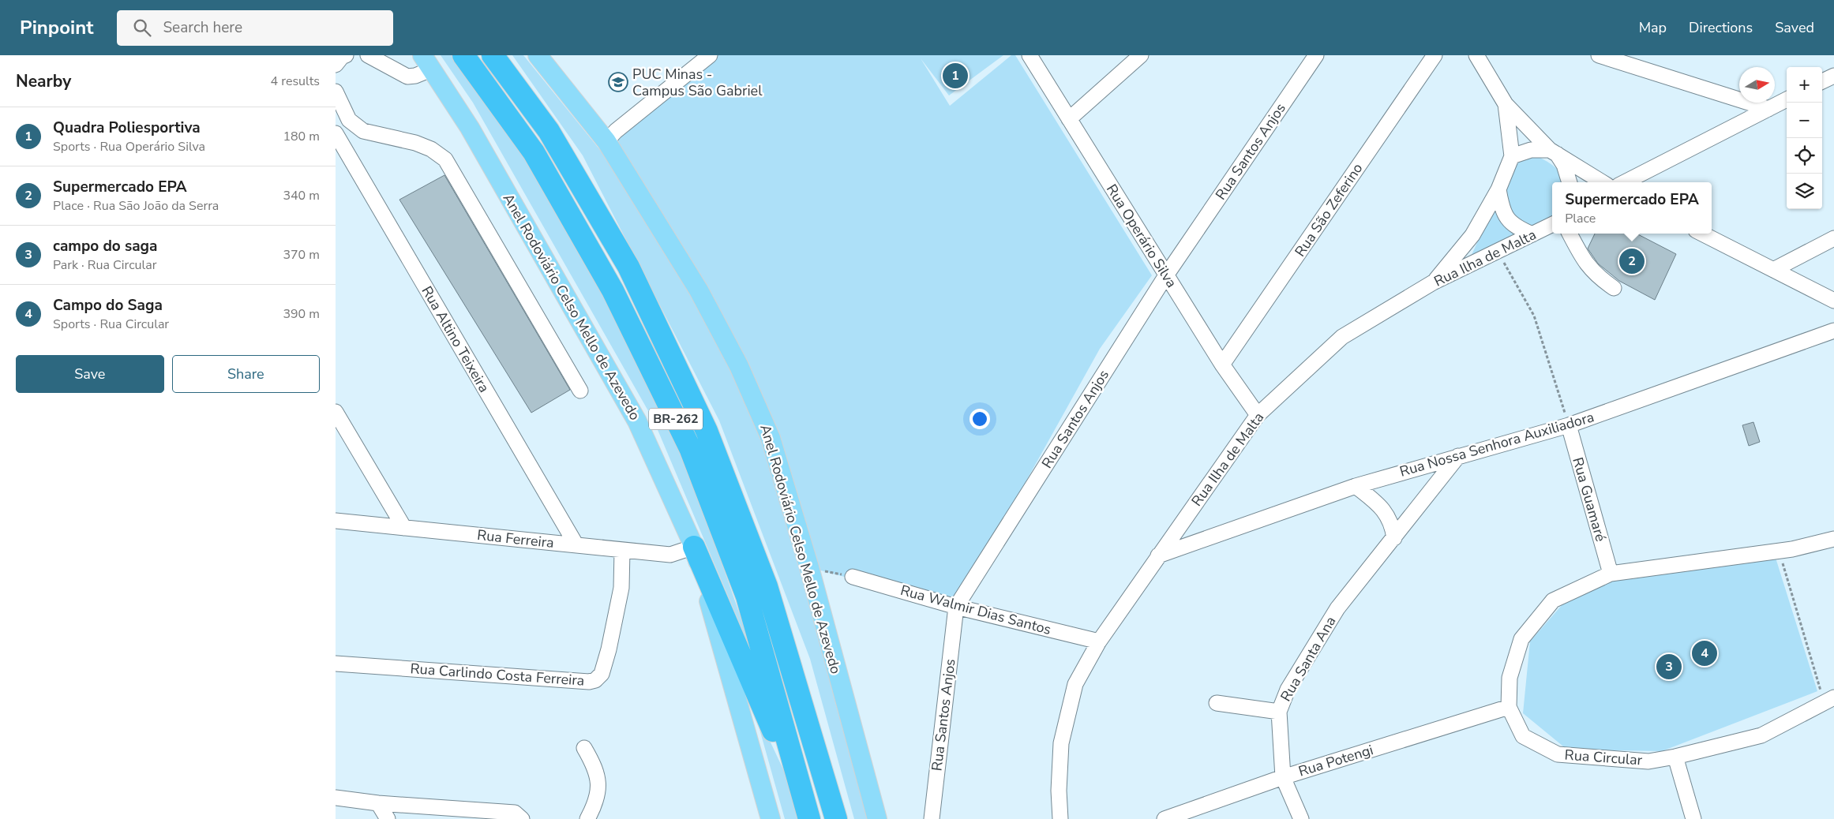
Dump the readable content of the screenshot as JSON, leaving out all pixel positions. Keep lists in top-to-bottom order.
{
  "streets": {
    "highway": ["BR-262"],
    "main road": ["Anel Rodoviário Celso Mello de Azevedo"],
    "street": [
      "Rua Santos Anjos",
      "Rua São Zeferino",
      "Rua Operário Silva",
      "Rua Ilha de Malta",
      "Rua Altino Teixeira",
      "Rua Nossa Senhora Auxiliadora",
      "Rua Guamaré",
      "Rua Ferreira",
      "Rua Walmir Dias Santos",
      "Rua Santa Ana",
      "Rua Carlindo Costa Ferreira",
      "Rua Circular",
      "Rua Potengi"
    ]
  },
  "crossings": [
    ["Rua Santos Anjos", "Rua Operário Silva"],
    ["Rua Santos Anjos", "Rua Walmir Dias Santos"],
    ["Rua São Zeferino", "Rua Operário Silva"],
    ["Rua Operário Silva", "Rua Ilha de Malta"],
    ["Rua Ilha de Malta", "Rua Nossa Senhora Auxiliadora"],
    ["Rua Ilha de Malta", "Rua Walmir Dias Santos"],
    ["Anel Rodoviário Celso Mello de Azevedo", "Rua Ferreira"],
    ["Rua Altino Teixeira", "Rua Ferreira"],
    ["Rua Nossa Senhora Auxiliadora", "Rua Guamaré"],
    ["Rua Nossa Senhora Auxiliadora", "Rua Santa Ana"],
    ["Rua Guamaré", "Rua Circular"],
    ["Rua Ferreira", "Rua Carlindo Costa Ferreira"],
    ["Rua Santa Ana", "Rua Potengi"],
    ["Rua Circular", "Rua Potengi"]
  ],
  "places": {
    "school or university": ["PUC Minas - Campus São Gabriel"]
  },
  "north": "right",
  "page": {
    "header": "Pinpoint",
    "search": "Search here",
    "nav": ["Map", "Directions", "Saved"],
    "heading": ["Nearby", "4 results"],
    "pins": [
      "1",
      "2",
      "4",
      "3"
    ],
    "map_buttons": ["+", "−"],
    "list": [
      {
        "mark": "1",
        "name": "Quadra Poliesportiva",
        "note": "Sports · Rua Operário Silva",
        "value": "180 m"
      },
      {
        "mark": "2",
        "name": "Supermercado EPA",
        "note": "Place · Rua São João da Serra",
        "value": "340 m"
      },
      {
        "mark": "3",
        "name": "campo do saga",
        "note": "Park · Rua Circular",
        "value": "370 m"
      },
      {
        "mark": "4",
        "name": "Campo do Saga",
        "note": "Sports · Rua Circular",
        "value": "390 m"
      }
    ],
    "popup": ["Supermercado EPA", "Place"],
    "buttons": ["Save", "Share"]
  }
}
